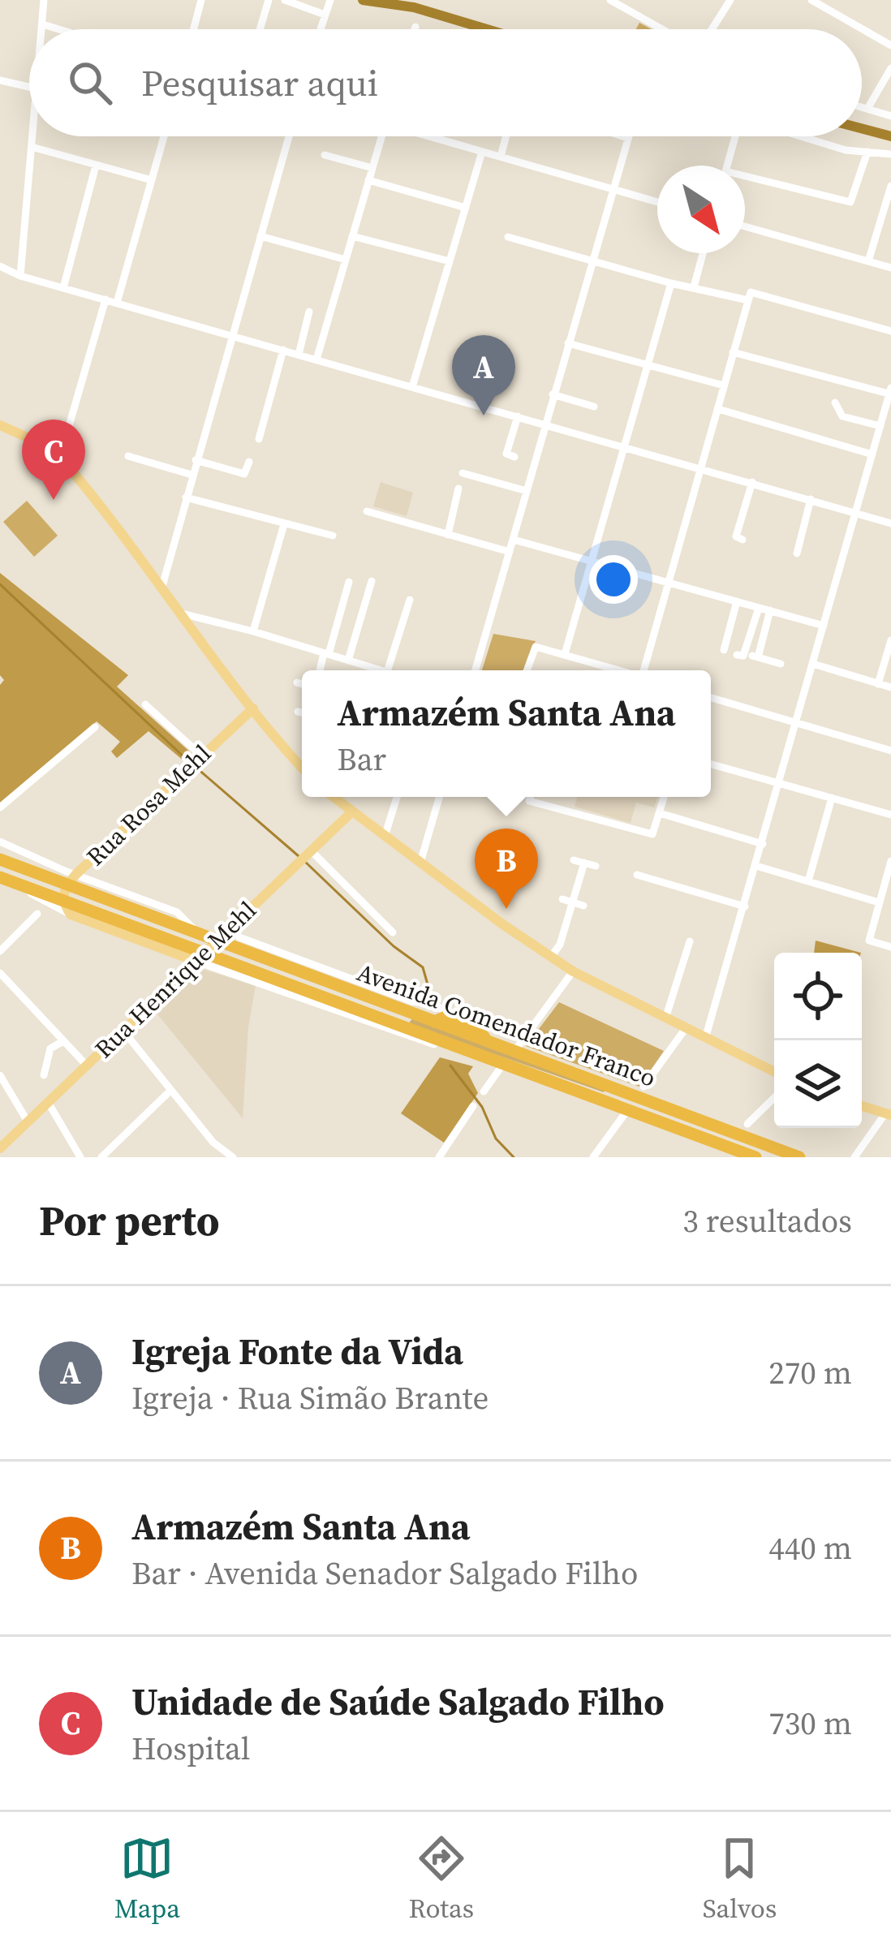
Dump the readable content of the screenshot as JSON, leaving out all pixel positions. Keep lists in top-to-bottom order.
{
  "streets": {
    "highway": ["Avenida Comendador Franco"],
    "main road": ["Rua Rosa Mehl", "Rua Henrique Mehl"]
  },
  "crossings": [
    ["Rua Rosa Mehl", "Avenida Comendador Franco"],
    ["Rua Henrique Mehl", "Avenida Comendador Franco"]
  ],
  "north": "bottom right",
  "page": {
    "search": "Pesquisar aqui",
    "pins": ["A", "C", "B"],
    "popup": ["Armazém Santa Ana", "Bar"],
    "heading": ["Por perto", "3 resultados"],
    "list": [
      {
        "mark": "A",
        "name": "Igreja Fonte da Vida",
        "note": "Igreja · Rua Simão Brante",
        "value": "270 m"
      },
      {
        "mark": "B",
        "name": "Armazém Santa Ana",
        "note": "Bar · Avenida Senador Salgado Filho",
        "value": "440 m"
      },
      {
        "mark": "C",
        "name": "Unidade de Saúde Salgado Filho",
        "note": "Hospital",
        "value": "730 m"
      }
    ],
    "nav": ["Mapa", "Rotas", "Salvos"]
  }
}
